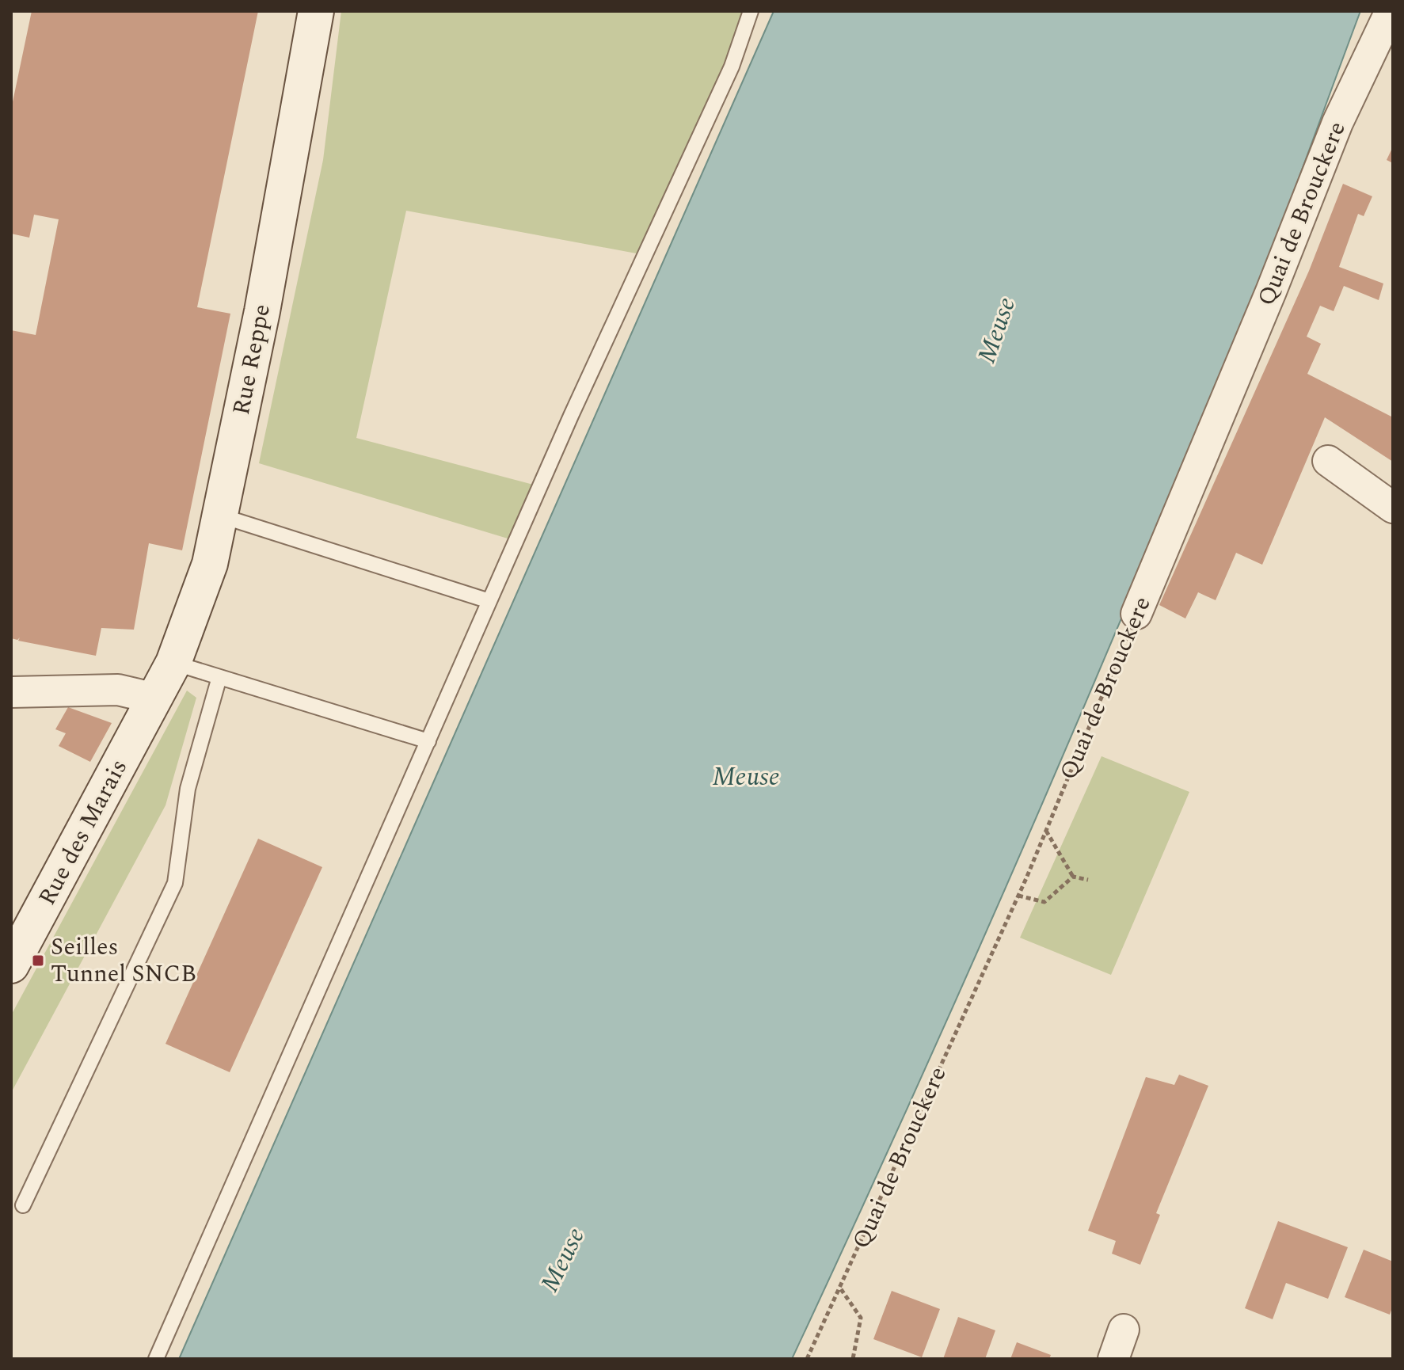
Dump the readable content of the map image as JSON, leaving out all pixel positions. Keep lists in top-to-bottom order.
{
  "streets": {
    "main road": ["Rue Reppe", "Rue des Marais"],
    "street": ["Quai de Brouckere"]
  },
  "crossings": [
    ["Rue Reppe", "Rue des Marais"]
  ],
  "water": ["Meuse"],
  "places": {
    "transit": ["Seilles Tunnel SNCB"]
  }
}
